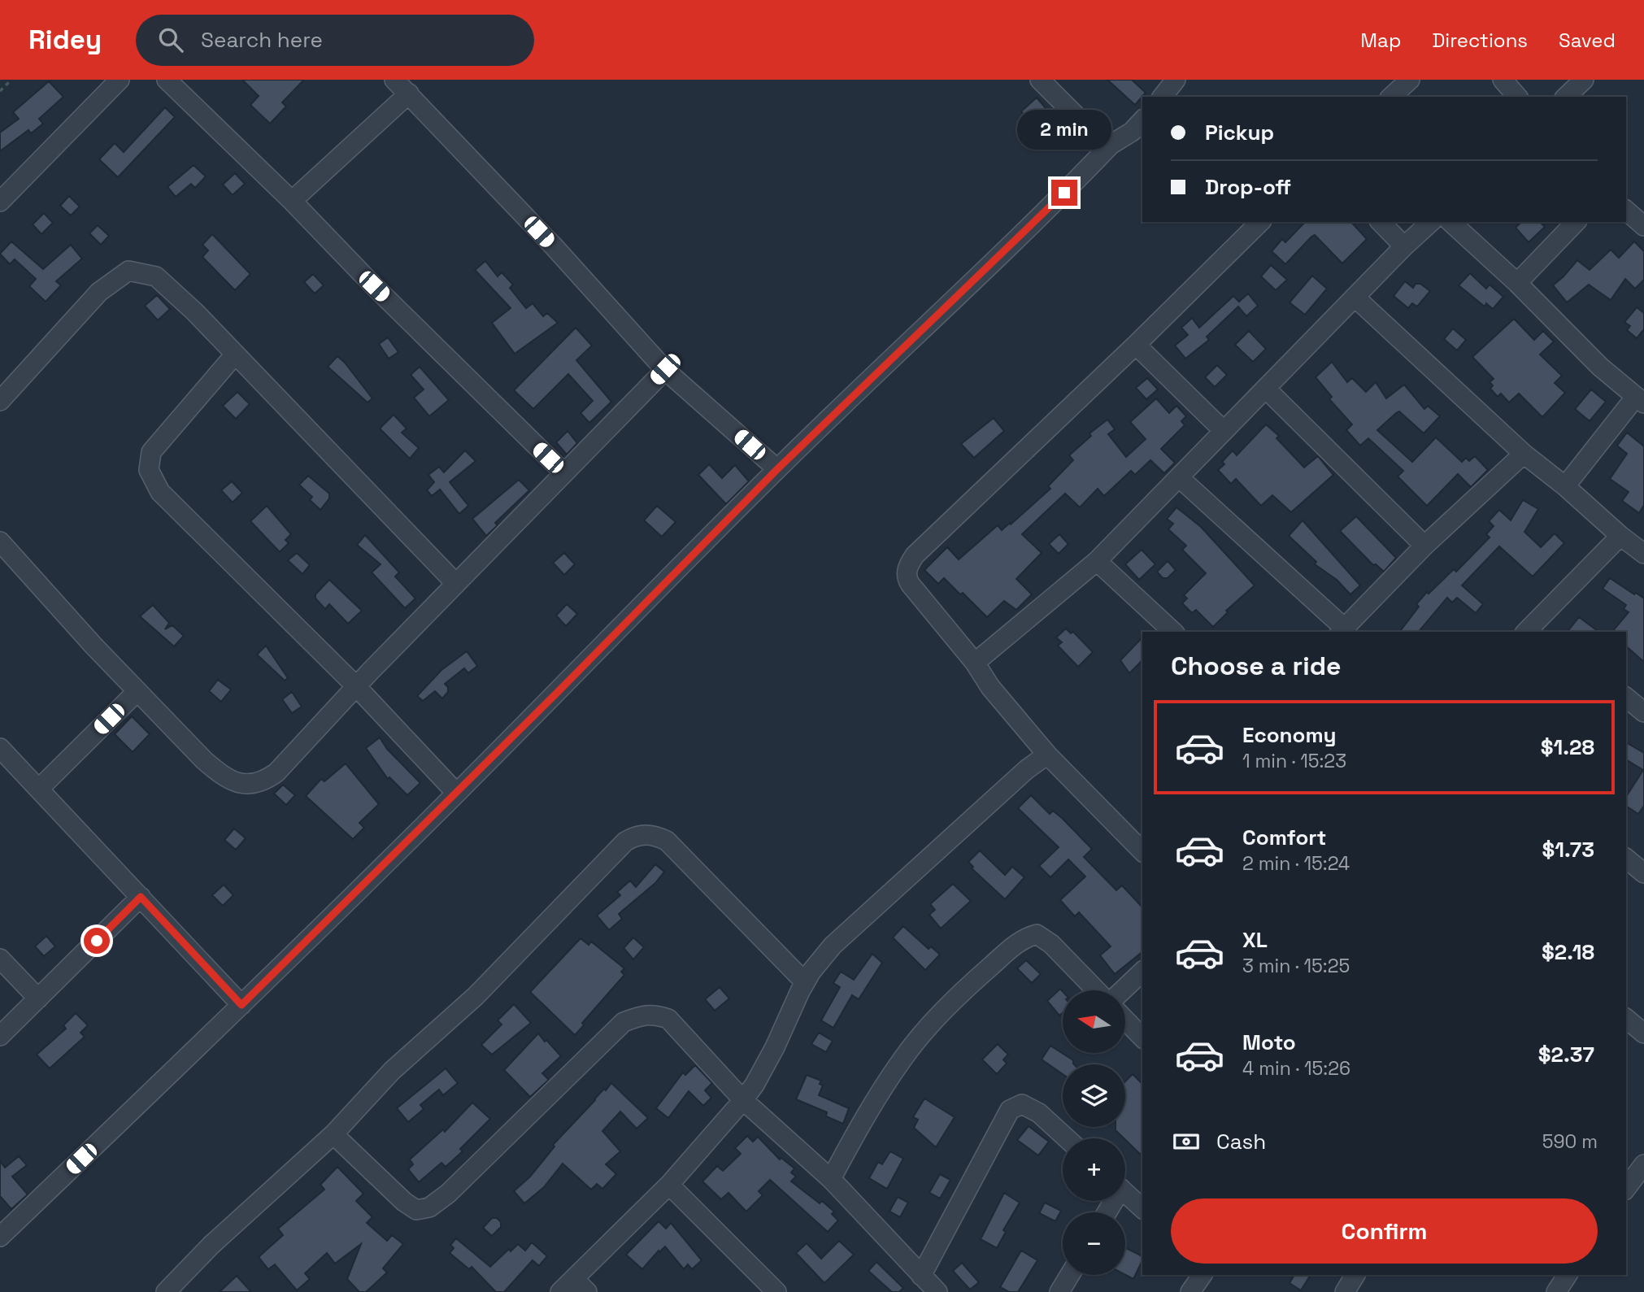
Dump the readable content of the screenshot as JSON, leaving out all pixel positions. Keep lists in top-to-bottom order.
{
  "north": "left",
  "page": {
    "header": "Ridey",
    "search": "Search here",
    "nav": ["Map", "Directions", "Saved"],
    "banner": ["Pickup", "Drop-off"],
    "bubble": "2 min",
    "heading": "Choose a ride",
    "list": [
      {
        "name": "Economy",
        "note": "1 min · 15:23",
        "value": "$1.28"
      },
      {
        "name": "Comfort",
        "note": "2 min · 15:24",
        "value": "$1.73"
      },
      {
        "name": "XL",
        "note": "3 min · 15:25",
        "value": "$2.18"
      },
      {
        "name": "Moto",
        "note": "4 min · 15:26",
        "value": "$2.37"
      }
    ],
    "map_buttons": ["+", "−"],
    "pay": ["Cash", "590 m"],
    "buttons": "Confirm"
  }
}
